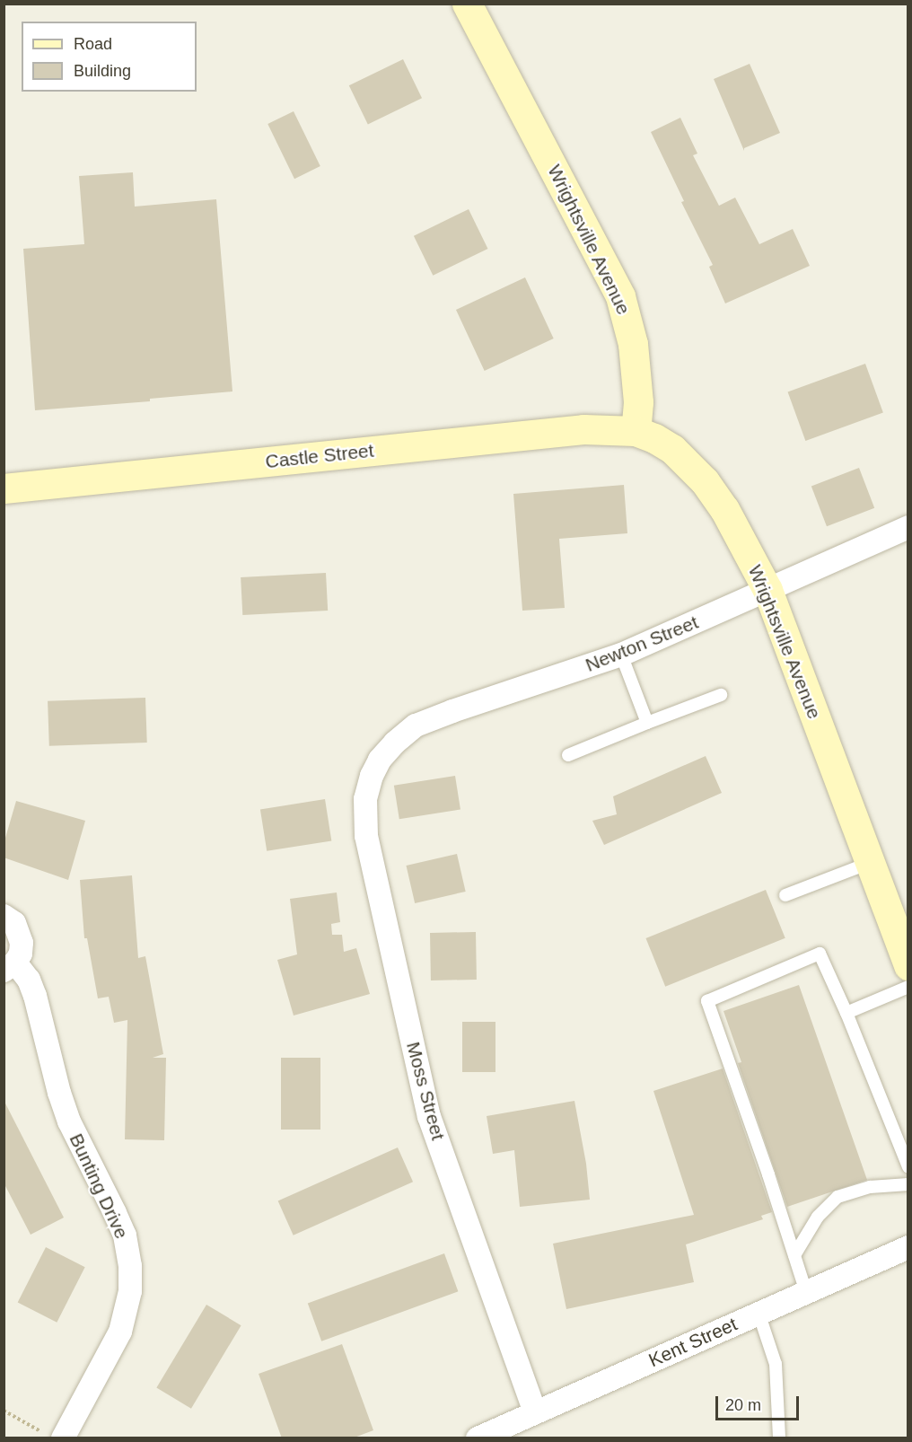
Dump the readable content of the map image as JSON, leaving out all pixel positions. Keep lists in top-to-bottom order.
{
  "streets": {
    "street": [
      "Wrightsville Avenue",
      "Castle Street",
      "Newton Street",
      "Moss Street",
      "Bunting Drive",
      "Kent Street"
    ]
  },
  "crossings": [
    ["Wrightsville Avenue", "Castle Street"],
    ["Wrightsville Avenue", "Newton Street"],
    ["Newton Street", "Moss Street"],
    ["Moss Street", "Kent Street"]
  ],
  "legend": ["Road", "Building"],
  "scale_bar": "20 m"
}
